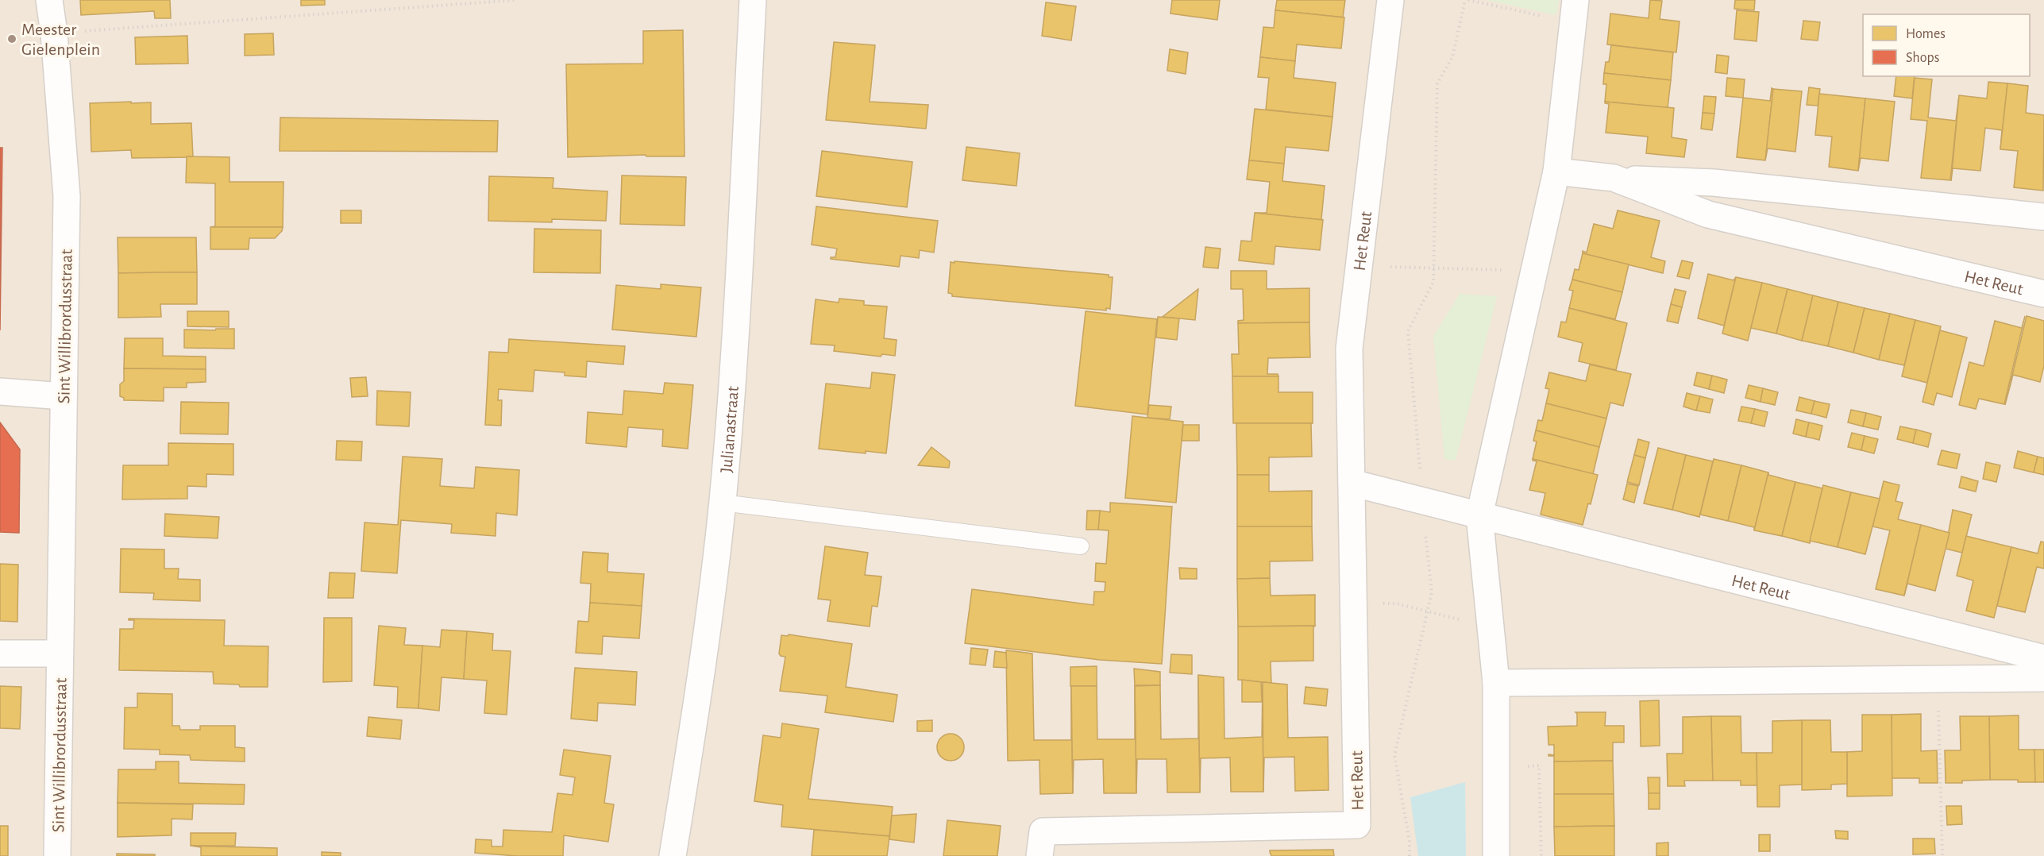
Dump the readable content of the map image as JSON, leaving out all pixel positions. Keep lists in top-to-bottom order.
{
  "streets": {
    "street": ["Het Reut", "Sint Willibrordusstraat", "Julianastraat"]
  },
  "places": ["Meester Gielenplein"],
  "legend": ["Homes", "Shops"]
}
